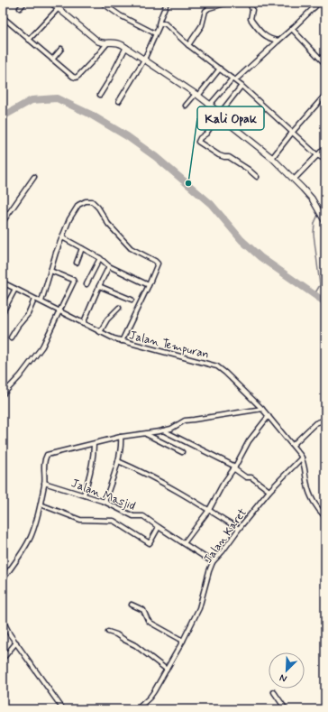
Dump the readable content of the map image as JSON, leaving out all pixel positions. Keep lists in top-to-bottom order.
{
  "streets": {
    "street": ["Jalan Tempuran", "Jalan Masjid", "Jalan Karet"]
  },
  "crossings": [
    ["Jalan Tempuran", "Jalan Karet"]
  ],
  "places": ["Kali Opak"],
  "north": "bottom left"
}
